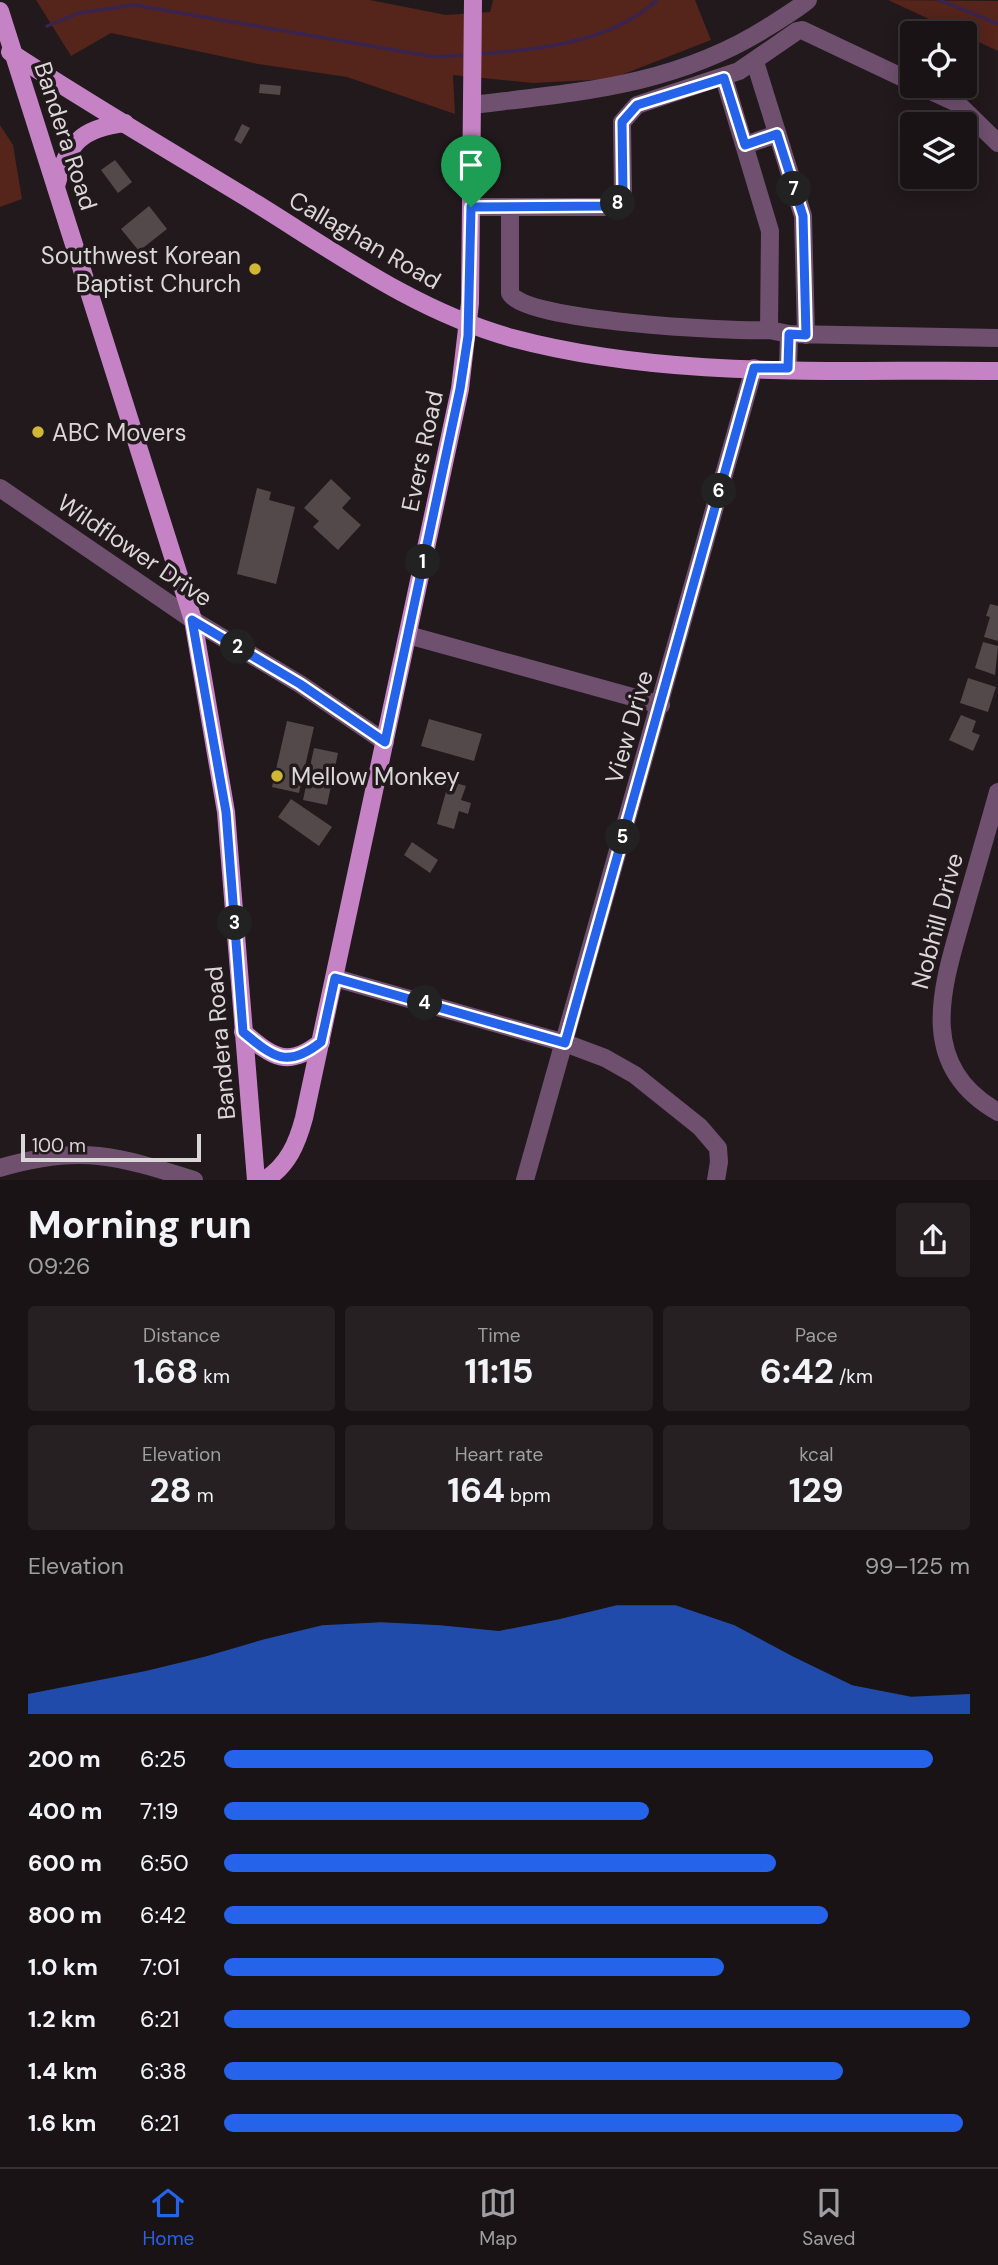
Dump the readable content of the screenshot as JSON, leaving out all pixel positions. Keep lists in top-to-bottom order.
{
  "streets": {
    "main road": ["Bandera Road", "Callaghan Road", "Evers Road"],
    "street": ["Wildflower Drive", "View Drive", "Nobhill Drive"]
  },
  "crossings": [
    ["Bandera Road", "Callaghan Road"],
    ["Bandera Road", "Wildflower Drive"],
    ["Callaghan Road", "Evers Road"],
    ["Callaghan Road", "View Drive"],
    ["Evers Road", "Wildflower Drive"]
  ],
  "places": ["Southwest Korean Baptist Church", "ABC Movers", "Mellow Monkey"],
  "scale_bar": "100 m",
  "page": {
    "pins": [
      "7",
      "8",
      "6",
      "1",
      "2",
      "5",
      "3",
      "4"
    ],
    "scale": "100 m",
    "heading": ["Morning run", "09:26"],
    "stats": [
      ["Distance", "1.68 km"],
      ["Time", "11:15"],
      ["Pace", "6:42 /km"],
      ["Elevation", "28 m"],
      ["Heart rate", "164 bpm"],
      ["kcal", "129"]
    ],
    "chart": ["Elevation", "99–125 m"],
    "list": [
      {
        "name": "200 m",
        "note": "6:25"
      },
      {
        "name": "400 m",
        "note": "7:19"
      },
      {
        "name": "600 m",
        "note": "6:50"
      },
      {
        "name": "800 m",
        "note": "6:42"
      },
      {
        "name": "1.0 km",
        "note": "7:01"
      },
      {
        "name": "1.2 km",
        "note": "6:21"
      },
      {
        "name": "1.4 km",
        "note": "6:38"
      },
      {
        "name": "1.6 km",
        "note": "6:21"
      }
    ],
    "tabs": ["Home", "Map", "Saved"]
  }
}
